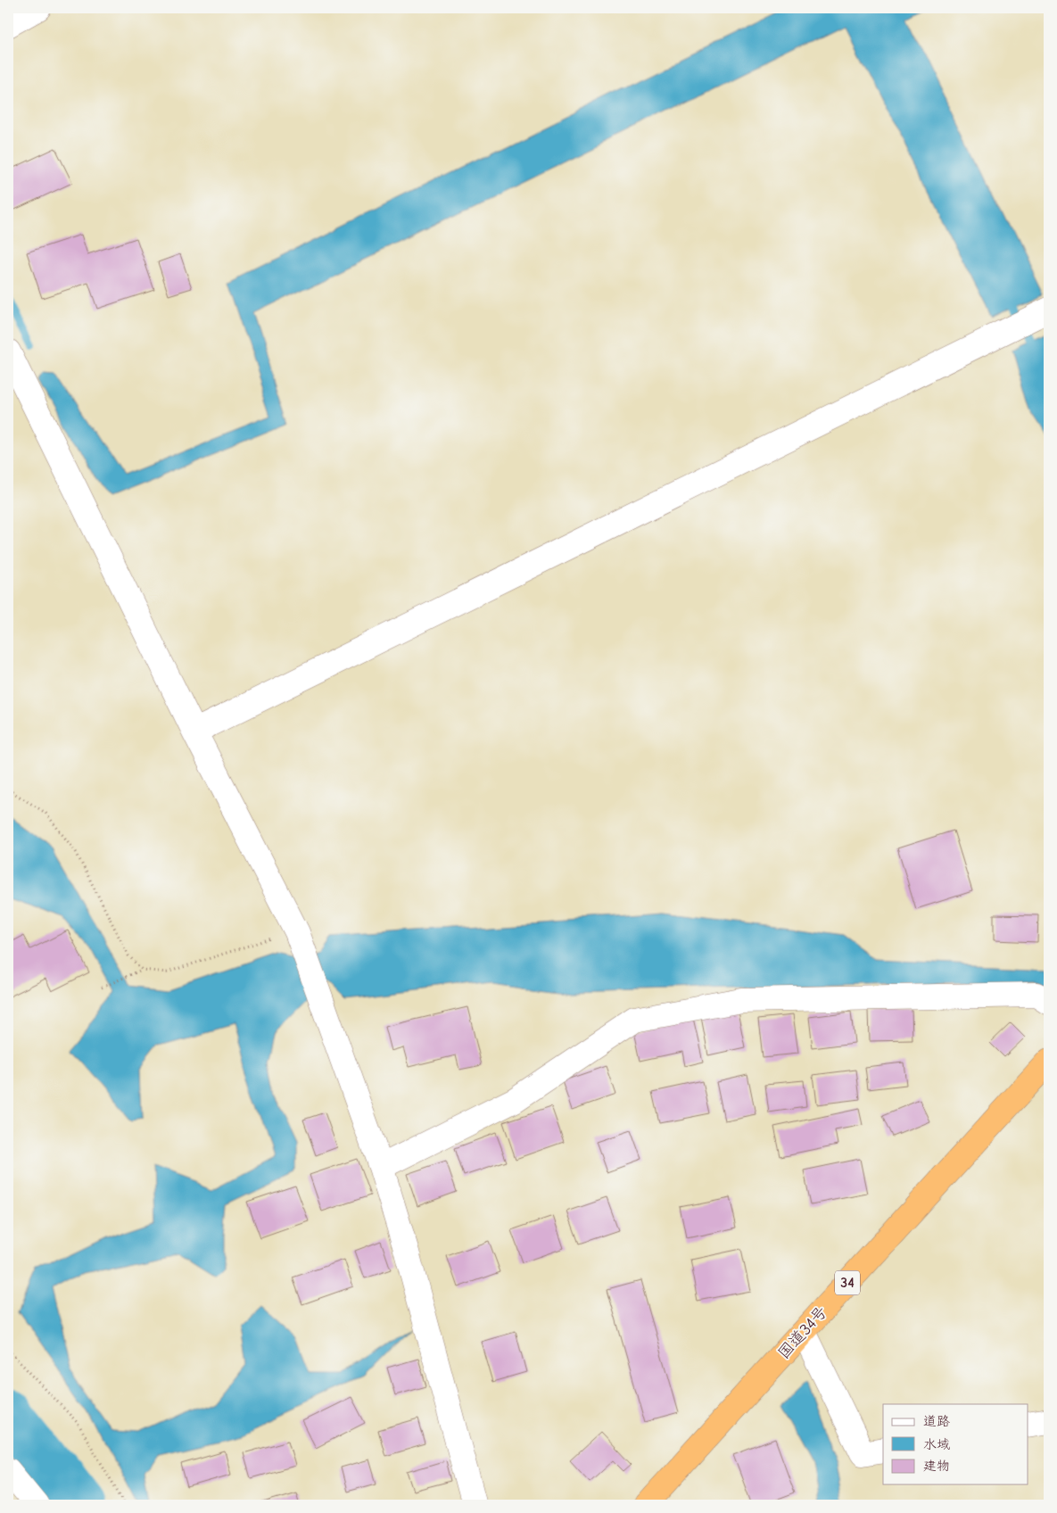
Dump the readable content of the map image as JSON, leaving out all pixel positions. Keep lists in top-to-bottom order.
{
  "streets": {
    "highway": ["34", "国道34号"]
  },
  "legend": ["道路", "水域", "建物"]
}
